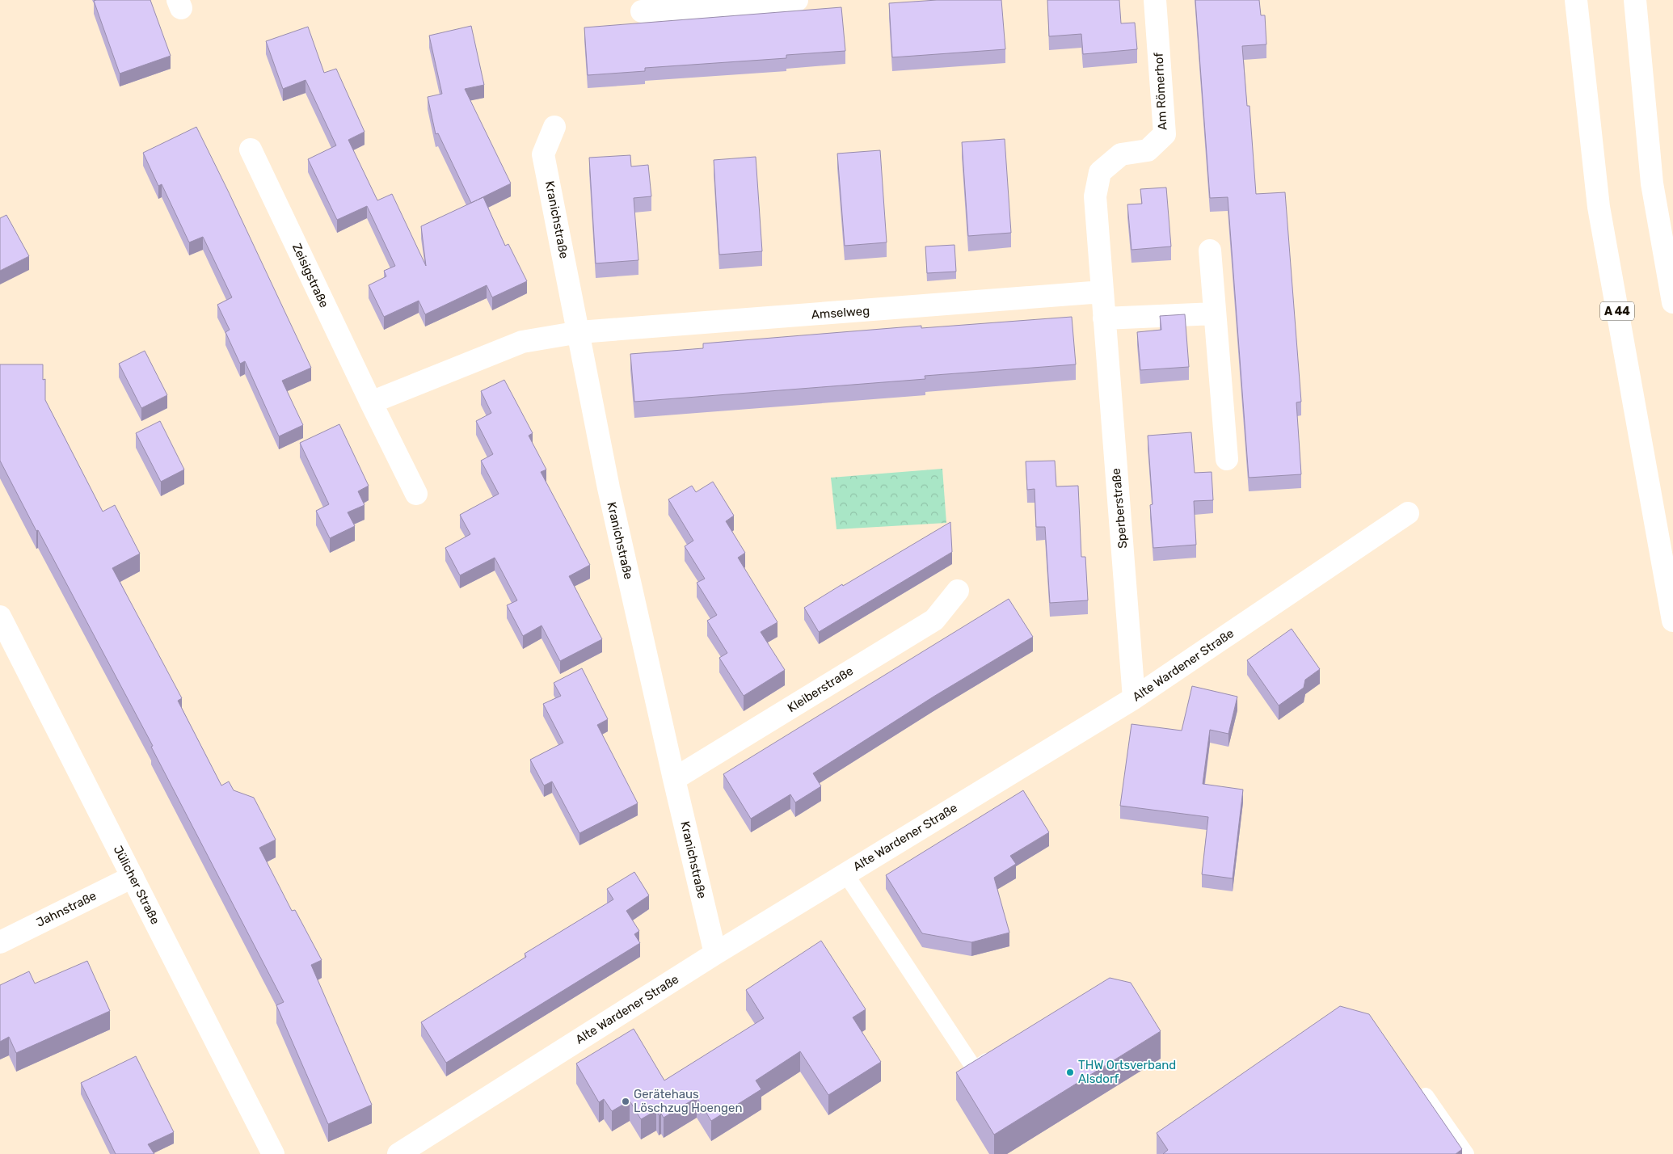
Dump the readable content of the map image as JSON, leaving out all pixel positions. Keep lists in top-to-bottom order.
{
  "streets": {
    "main road": [
      "Am Römerhof",
      "Kranichstraße",
      "Zeisigstraße",
      "A 44",
      "Amselweg",
      "Sperberstraße",
      "Alte Wardener Straße",
      "Kleiberstraße",
      "Jülicher Straße",
      "Jahnstraße"
    ]
  },
  "crossings": [
    ["Am Römerhof", "Sperberstraße"],
    ["Kranichstraße", "Amselweg"],
    ["Kranichstraße", "Alte Wardener Straße"],
    ["Kranichstraße", "Kleiberstraße"],
    ["Amselweg", "Sperberstraße"],
    ["Sperberstraße", "Alte Wardener Straße"],
    ["Jülicher Straße", "Jahnstraße"]
  ],
  "places": ["THW Ortsverband Alsdorf", "Gerätehaus Löschzug Hoengen"]
}
